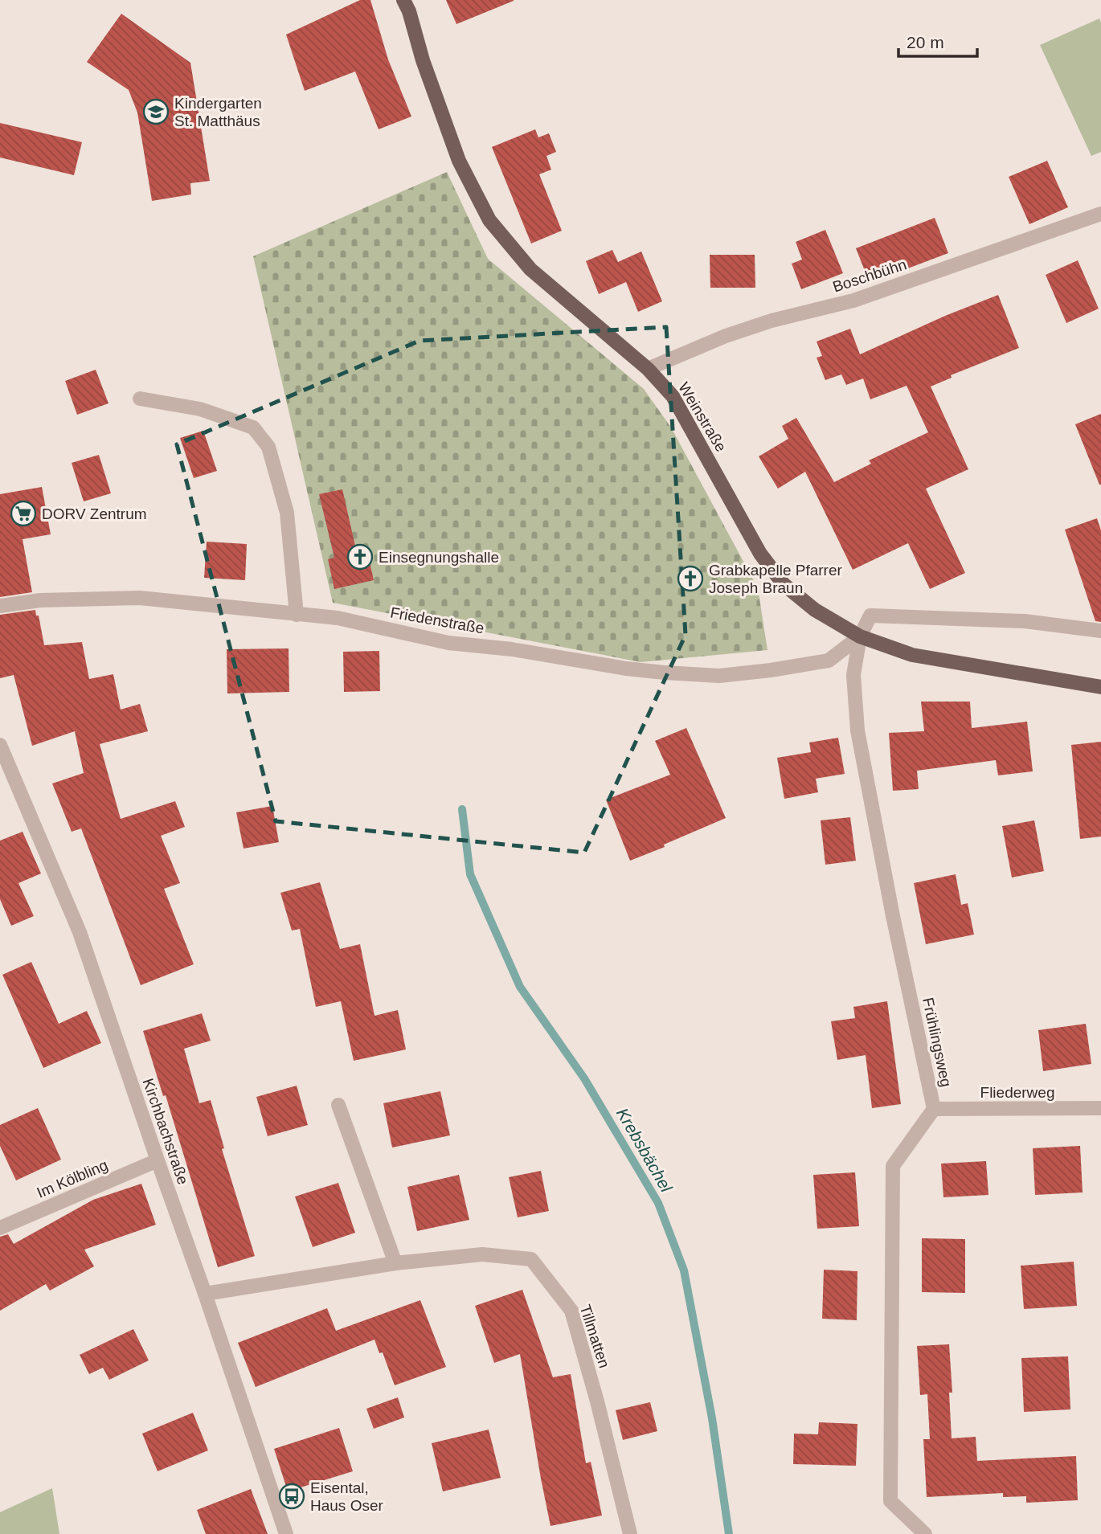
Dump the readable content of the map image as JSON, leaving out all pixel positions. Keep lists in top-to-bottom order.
{
  "streets": {
    "main road": ["Weinstraße"],
    "street": [
      "Boschbühn",
      "Friedenstraße",
      "Frühlingsweg",
      "Fliederweg",
      "Kirchbachstraße",
      "Im Kölbling",
      "Tillmatten"
    ]
  },
  "crossings": [
    ["Boschbühn", "Weinstraße"],
    ["Weinstraße", "Friedenstraße"],
    ["Weinstraße", "Frühlingsweg"],
    ["Friedenstraße", "Frühlingsweg"],
    ["Frühlingsweg", "Fliederweg"],
    ["Kirchbachstraße", "Im Kölbling"],
    ["Kirchbachstraße", "Tillmatten"]
  ],
  "water": ["Krebsbächel"],
  "places": {
    "school or university": ["Kindergarten St. Matthäus"],
    "supermarket": ["DORV Zentrum"],
    "church": ["Einsegnungshalle", "Grabkapelle Pfarrer Joseph Braun"],
    "bus stop": ["Eisental, Haus Oser"]
  },
  "scale_bar": "20 m"
}
